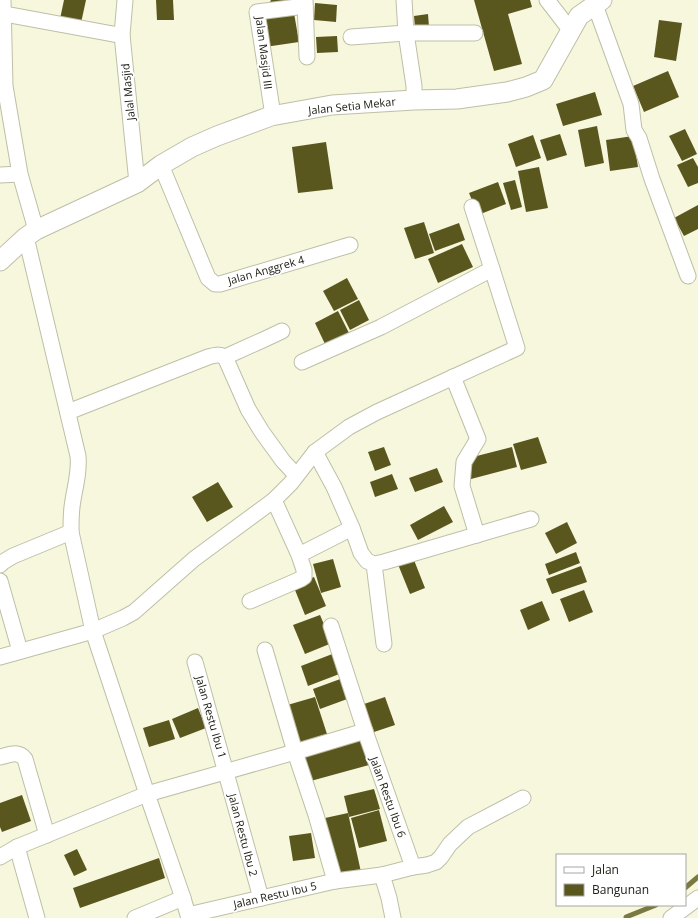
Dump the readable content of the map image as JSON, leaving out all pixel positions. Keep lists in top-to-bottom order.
{
  "streets": {
    "street": [
      "Jalan Masjid III",
      "Jalal Masjid",
      "Jalan Setia Mekar",
      "Jalan Anggrek 4",
      "Jalan Restu Ibu 1",
      "Jalan Restu Ibu 6",
      "Jalan Restu Ibu 2",
      "Jalan Restu Ibu 5"
    ]
  },
  "crossings": [
    ["Jalan Masjid III", "Jalan Setia Mekar"],
    ["Jalal Masjid", "Jalan Setia Mekar"],
    ["Jalan Setia Mekar", "Jalan Anggrek 4"],
    ["Jalan Setia Mekar", "Jalan Restu Ibu 5"],
    ["Jalan Restu Ibu 1", "Jalan Restu Ibu 2"],
    ["Jalan Restu Ibu 6", "Jalan Restu Ibu 5"],
    ["Jalan Restu Ibu 2", "Jalan Restu Ibu 5"]
  ],
  "legend": ["Jalan", "Bangunan"]
}
